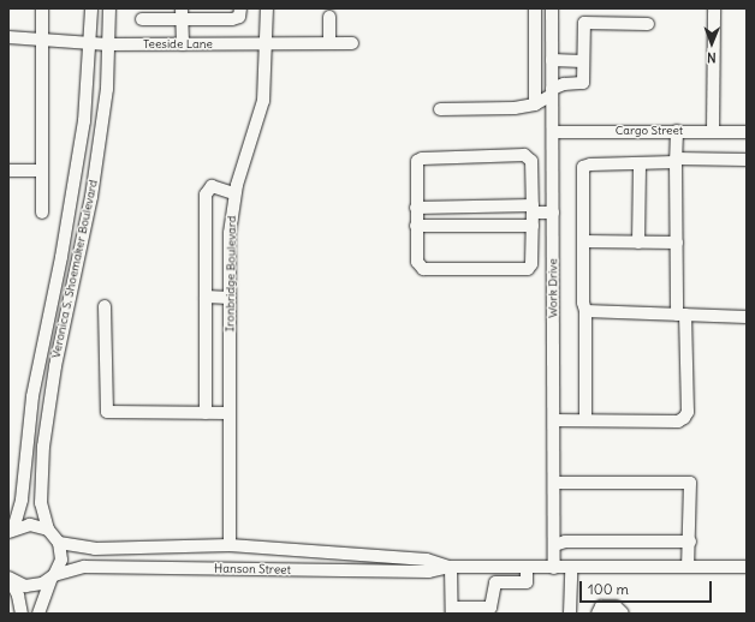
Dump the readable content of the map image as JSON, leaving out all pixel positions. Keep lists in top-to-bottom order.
{
  "streets": {
    "street": [
      "Teeside Lane",
      "Cargo Street",
      "Veronica S. Shoemaker Boulevard",
      "Ironbridge Boulevard",
      "Work Drive",
      "Hanson Street"
    ]
  },
  "crossings": [
    ["Teeside Lane", "Veronica S. Shoemaker Boulevard"],
    ["Teeside Lane", "Ironbridge Boulevard"],
    ["Cargo Street", "Work Drive"],
    ["Ironbridge Boulevard", "Hanson Street"],
    ["Work Drive", "Hanson Street"]
  ],
  "scale_bar": "100 m",
  "north": "bottom"
}
